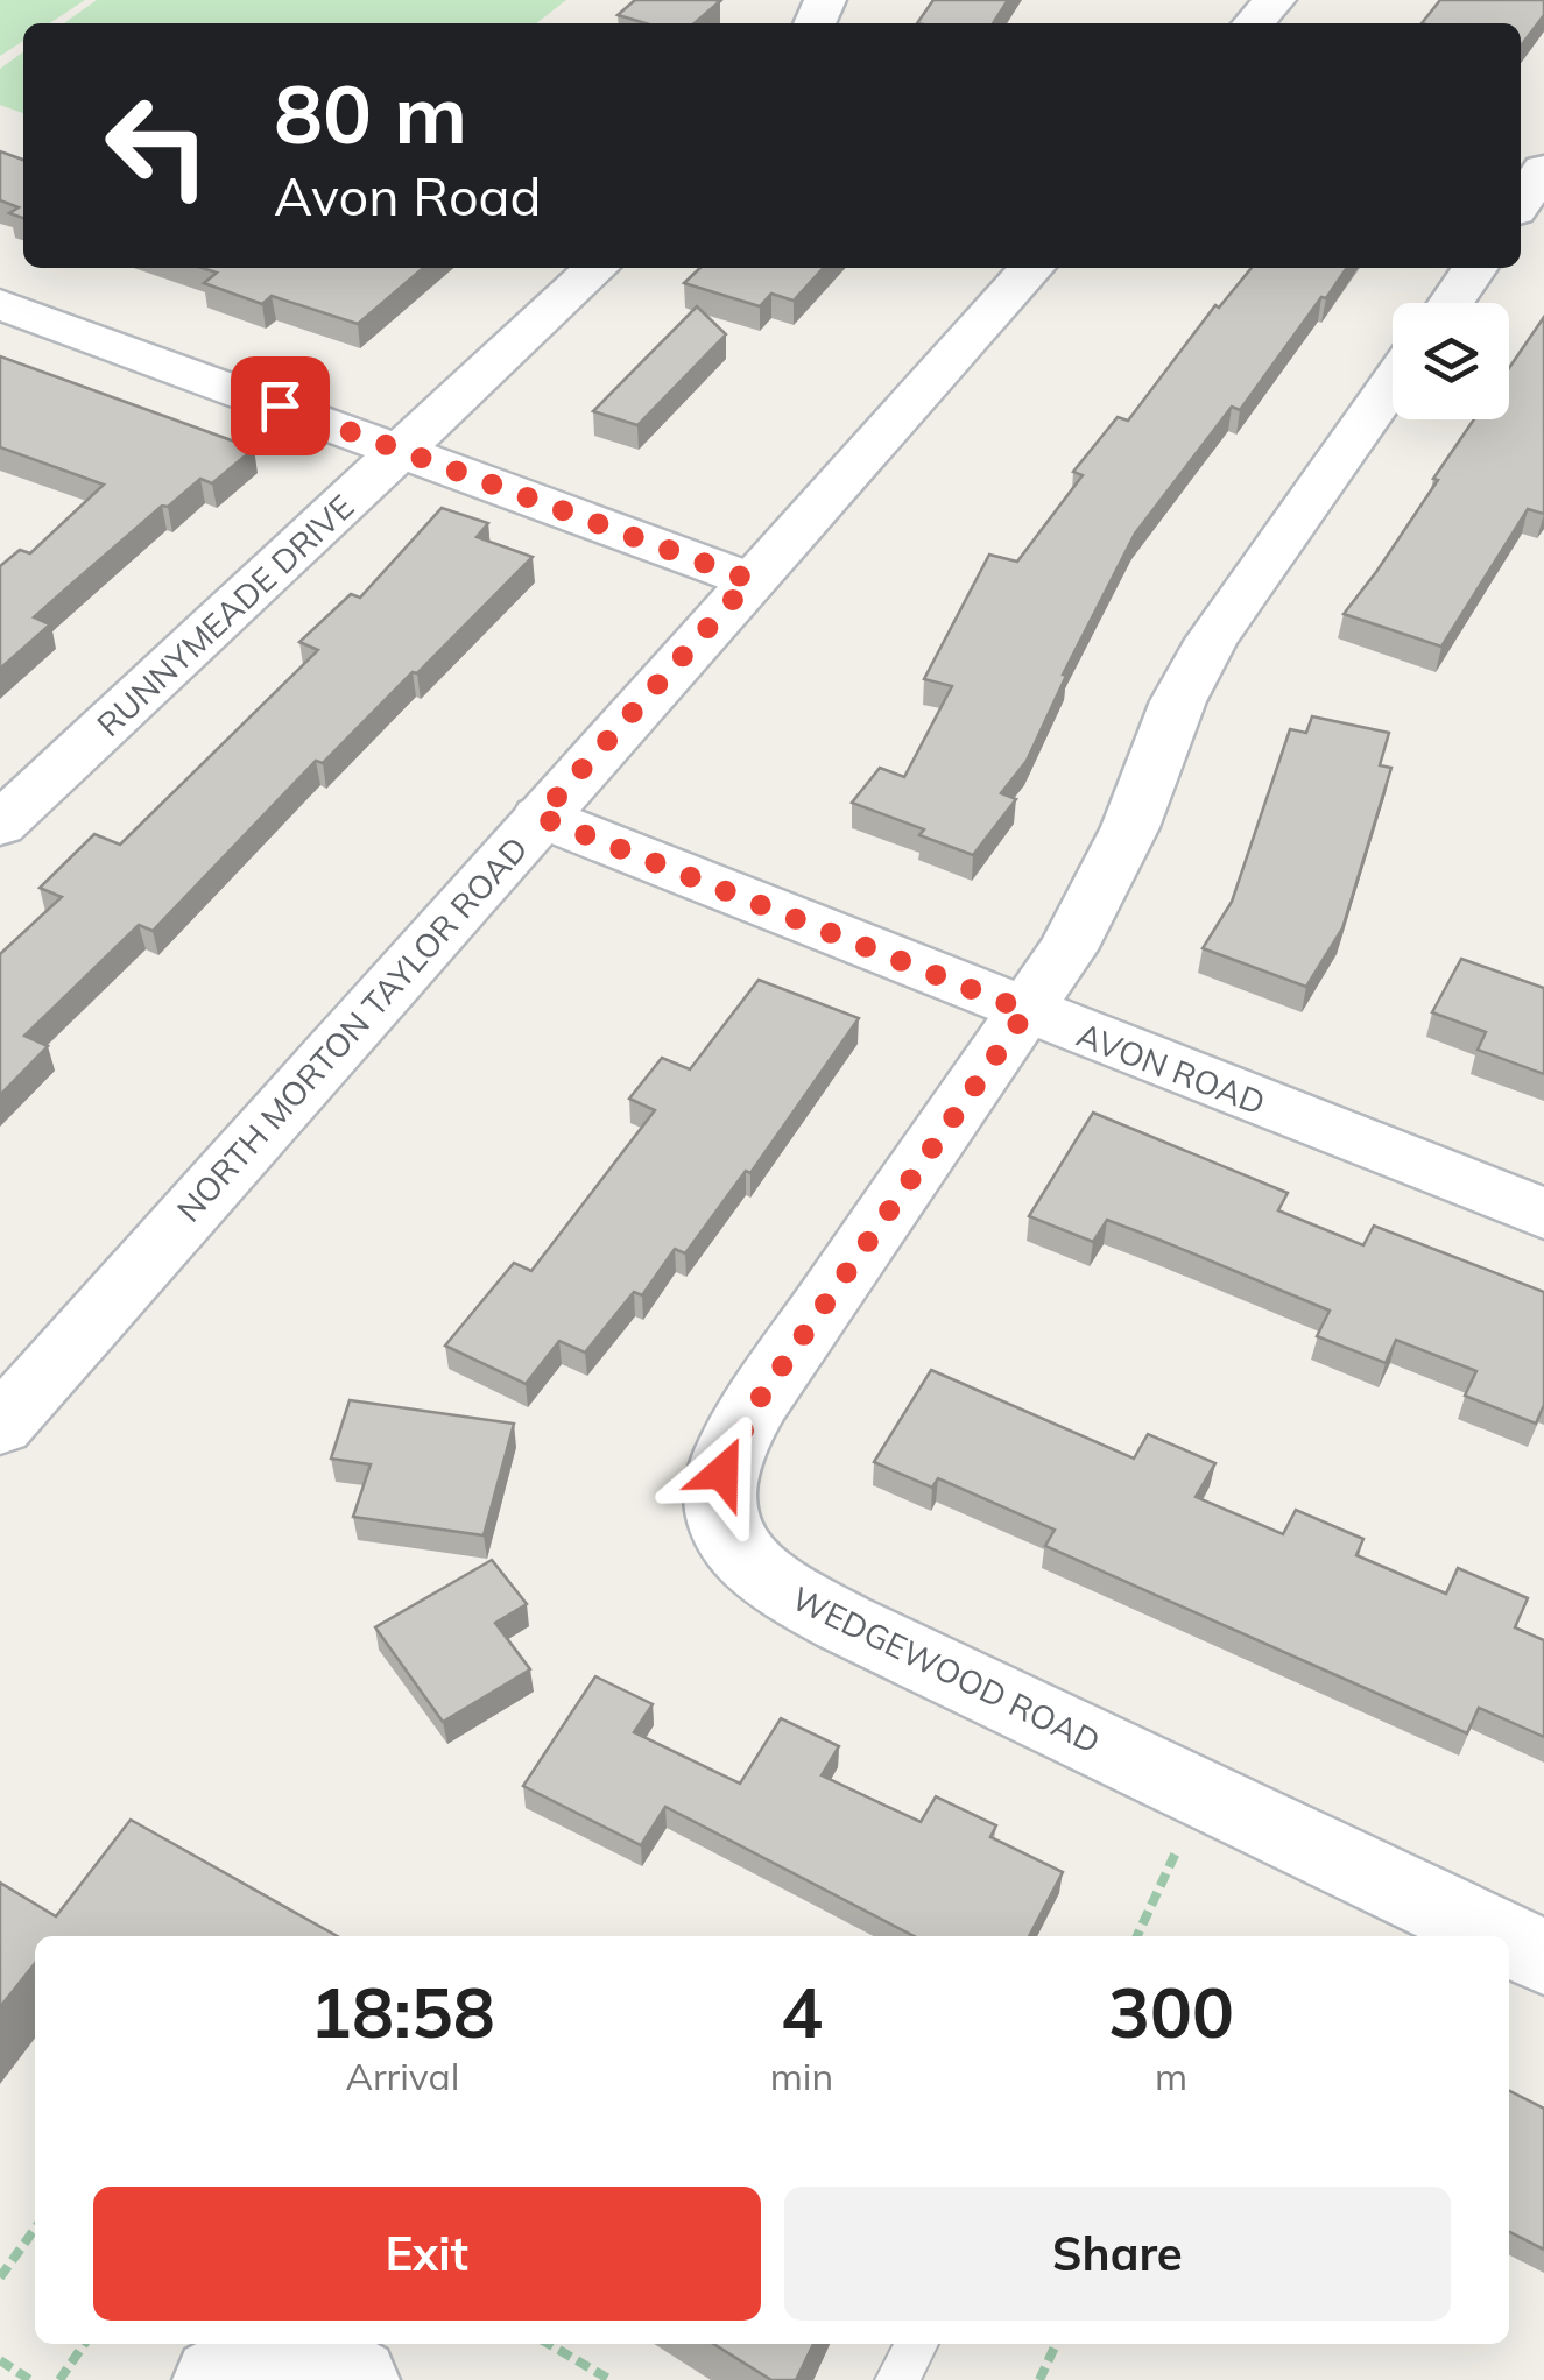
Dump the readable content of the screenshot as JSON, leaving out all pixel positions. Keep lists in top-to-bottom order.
{
  "streets": {
    "street": [
      "RUNNYMEADE DRIVE",
      "NORTH MORTON TAYLOR ROAD",
      "AVON ROAD",
      "WEDGEWOOD ROAD"
    ]
  },
  "crossings": [
    ["NORTH MORTON TAYLOR ROAD", "AVON ROAD"],
    ["AVON ROAD", "WEDGEWOOD ROAD"]
  ],
  "page": {
    "turn": ["80 m", "Avon Road"],
    "eta": [
      "18:58",
      "Arrival",
      "4",
      "min",
      "300",
      "m"
    ],
    "buttons": ["Exit", "Share"]
  }
}
